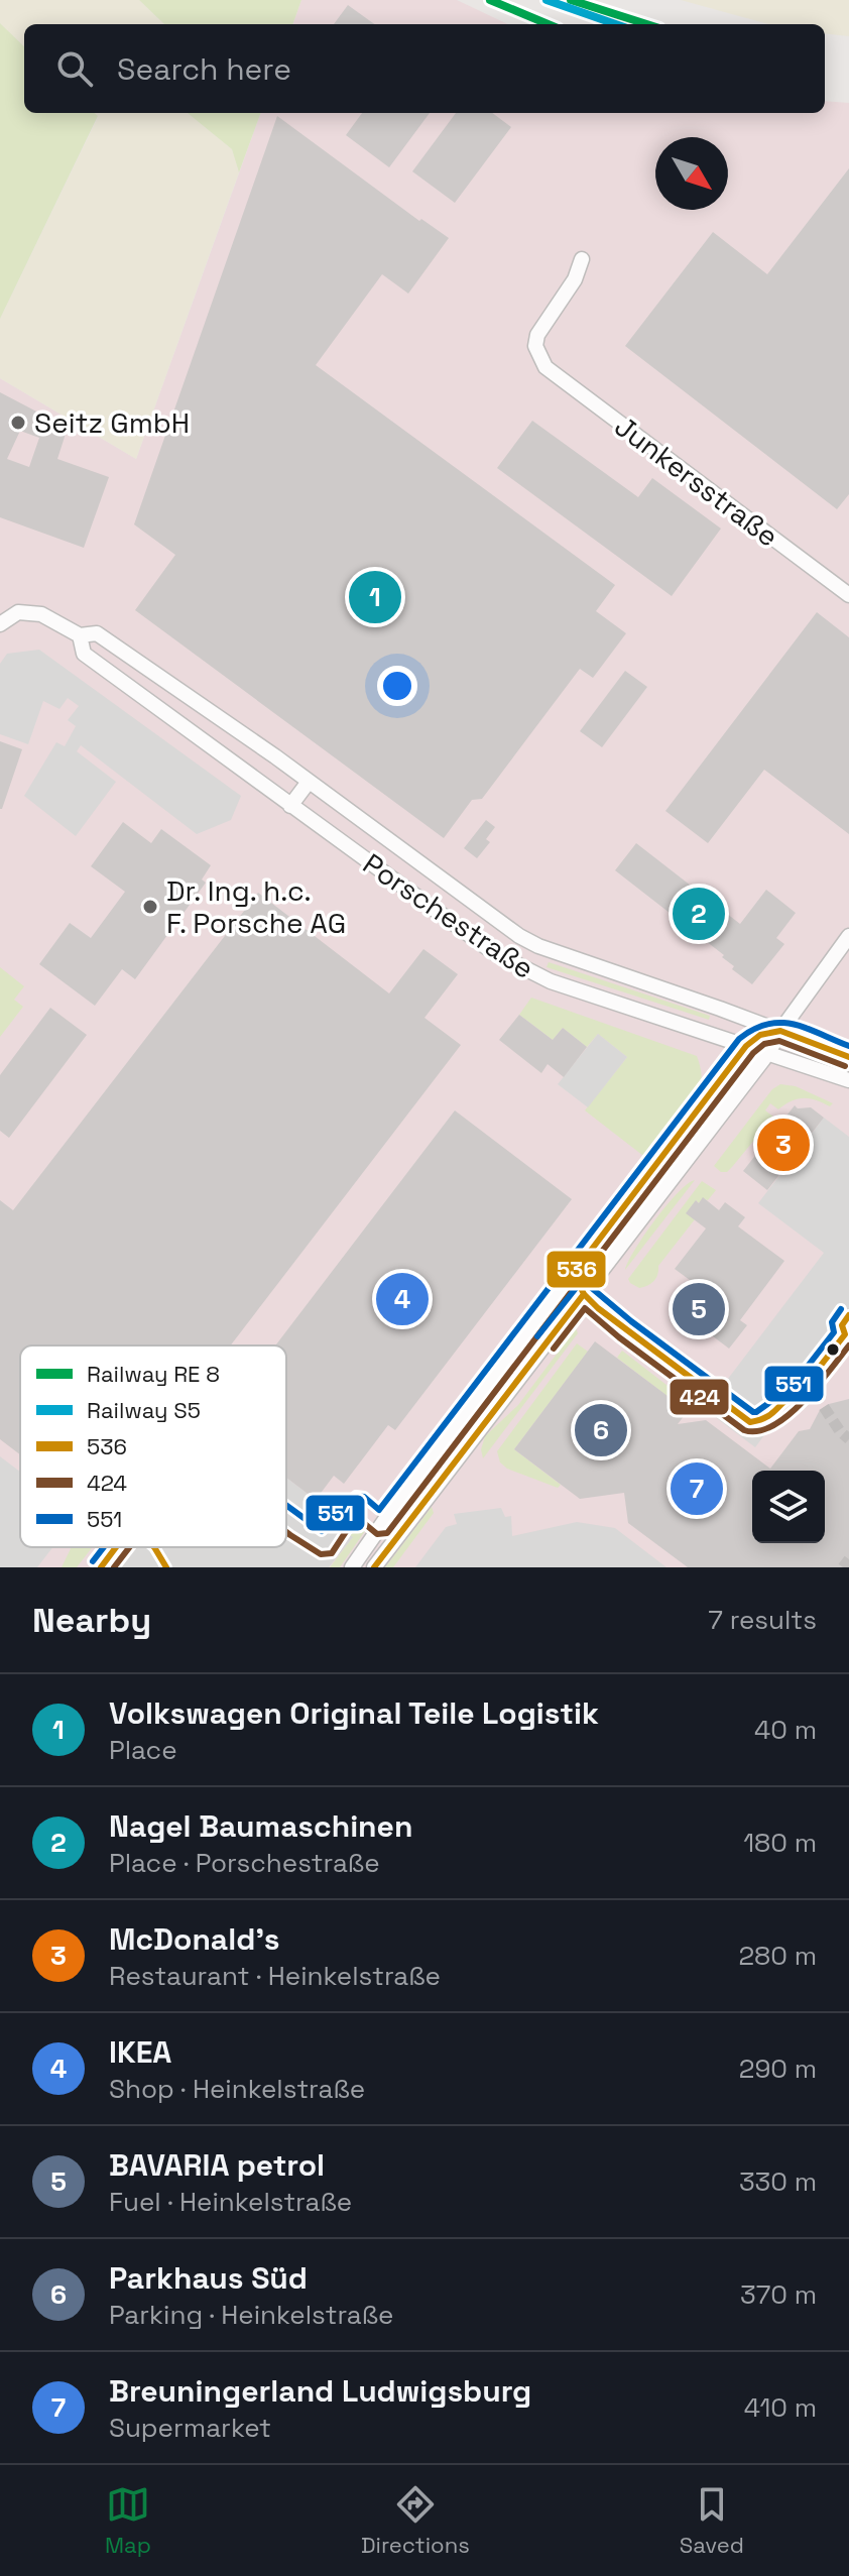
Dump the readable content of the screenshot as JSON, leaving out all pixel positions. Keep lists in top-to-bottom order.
{
  "streets": {
    "street": ["Junkersstraße", "Porschestraße"]
  },
  "places": ["Seitz GmbH", "Dr. Ing. h.c. F. Porsche AG"],
  "lines": [
    "rail line S5",
    "transit line 551",
    "transit line 536",
    "transit line 424"
  ],
  "legend": [
    "Railway RE 8",
    "Railway S5",
    "536",
    "424",
    "551"
  ],
  "north": "bottom right",
  "page": {
    "search": "Search here",
    "pins": [
      "1",
      "2",
      "3",
      "4",
      "5",
      "6",
      "7"
    ],
    "heading": ["Nearby", "7 results"],
    "list": [
      {
        "mark": "1",
        "name": "Volkswagen Original Teile Logistik",
        "note": "Place",
        "value": "40 m"
      },
      {
        "mark": "2",
        "name": "Nagel Baumaschinen",
        "note": "Place · Porschestraße",
        "value": "180 m"
      },
      {
        "mark": "3",
        "name": "McDonald's",
        "note": "Restaurant · Heinkelstraße",
        "value": "280 m"
      },
      {
        "mark": "4",
        "name": "IKEA",
        "note": "Shop · Heinkelstraße",
        "value": "290 m"
      },
      {
        "mark": "5",
        "name": "BAVARIA petrol",
        "note": "Fuel · Heinkelstraße",
        "value": "330 m"
      },
      {
        "mark": "6",
        "name": "Parkhaus Süd",
        "note": "Parking · Heinkelstraße",
        "value": "370 m"
      },
      {
        "mark": "7",
        "name": "Breuningerland Ludwigsburg",
        "note": "Supermarket",
        "value": "410 m"
      }
    ],
    "nav": ["Map", "Directions", "Saved"]
  }
}
